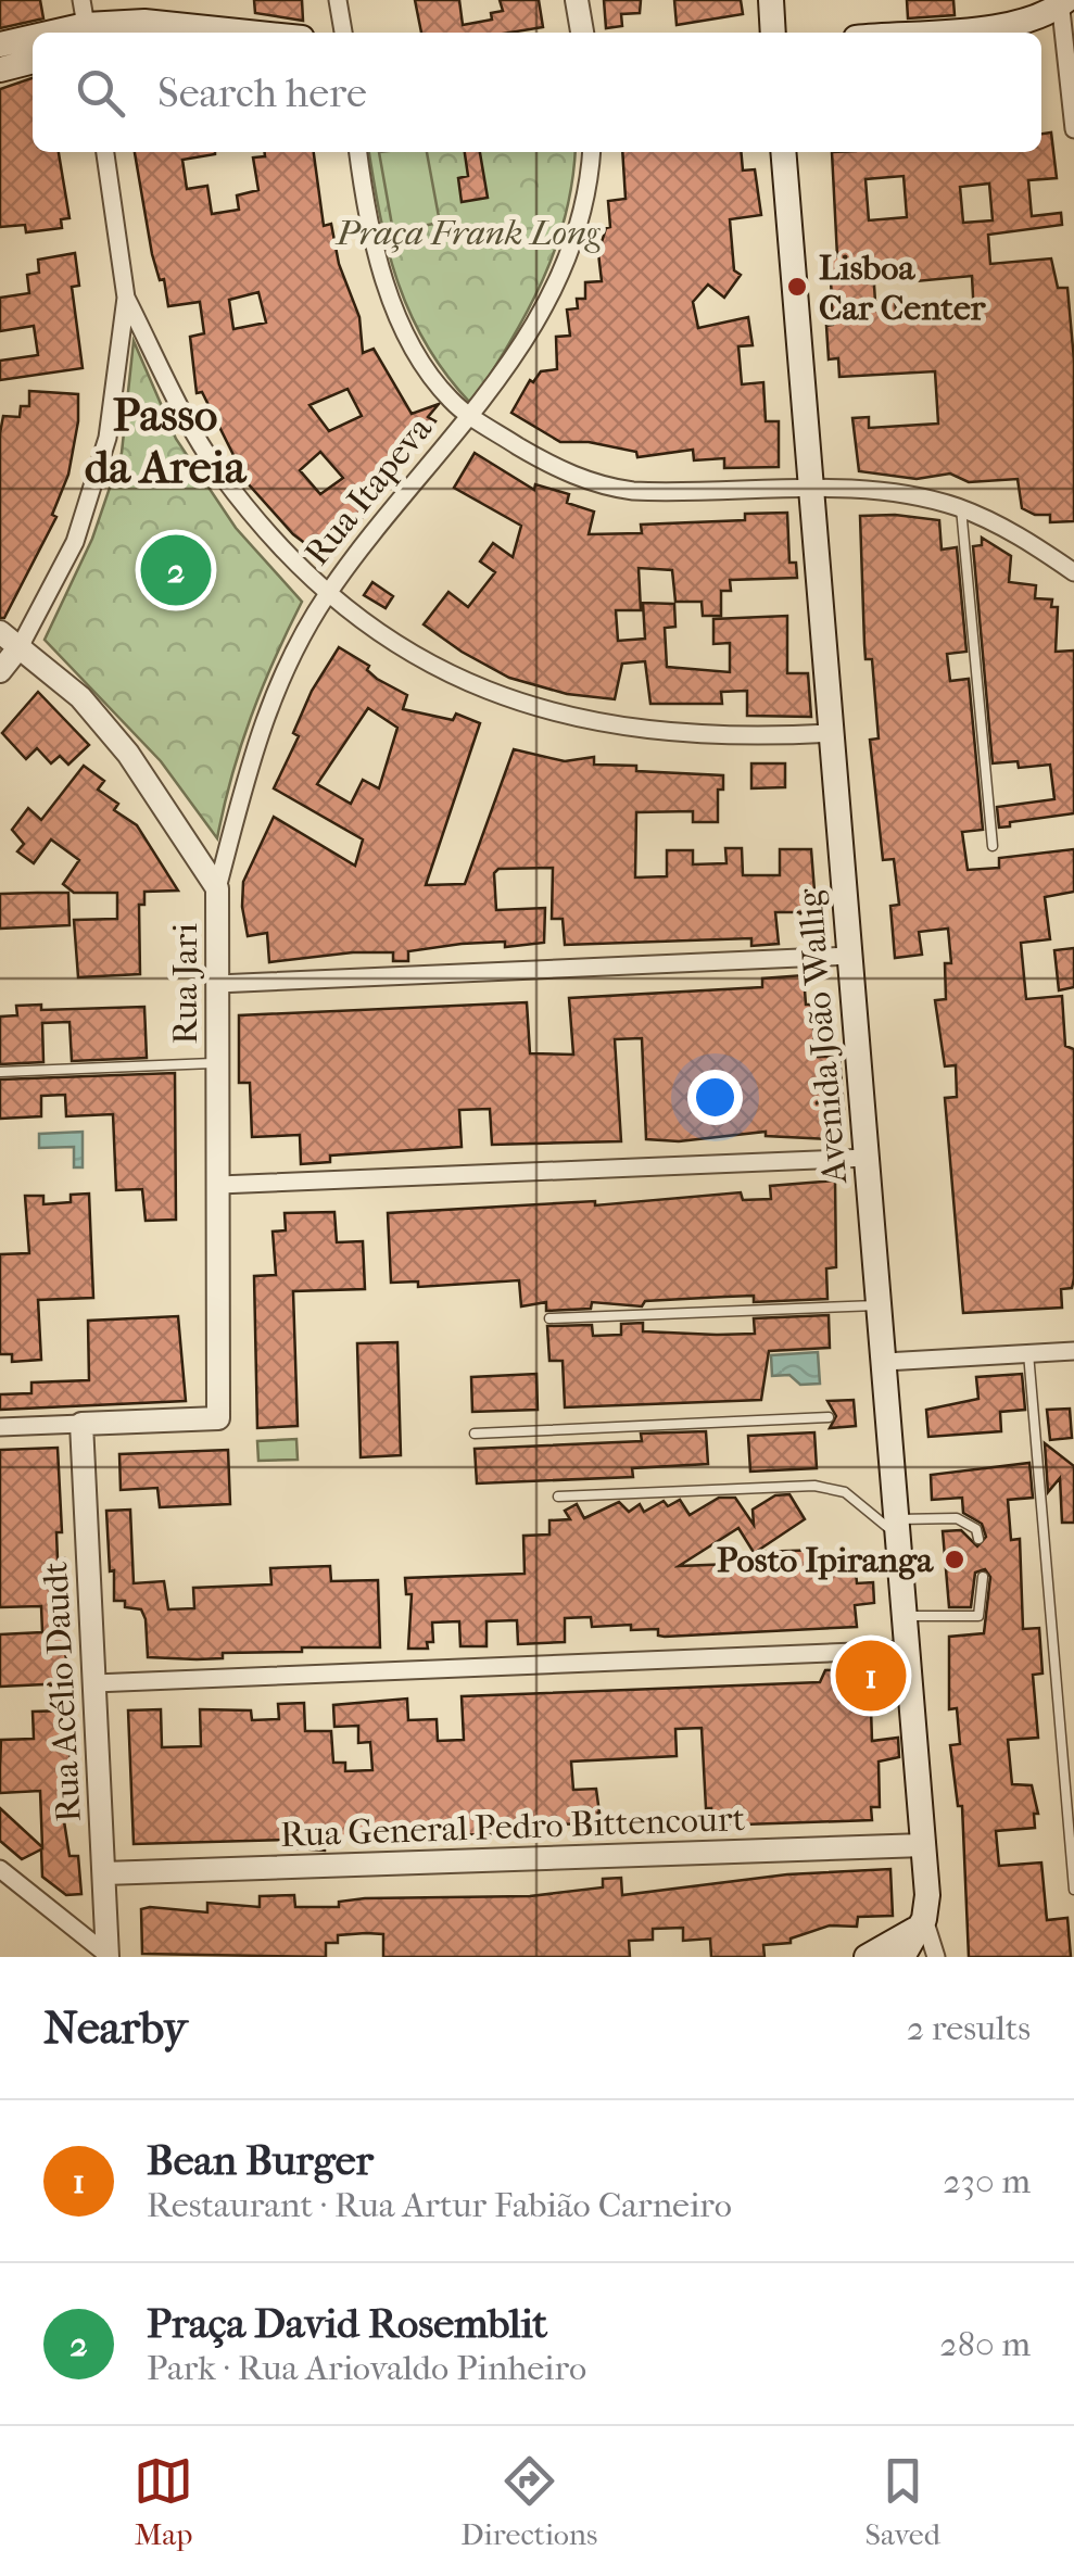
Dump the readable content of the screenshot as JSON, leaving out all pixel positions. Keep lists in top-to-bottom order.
{
  "streets": {
    "main road": ["Avenida João Wallig"],
    "street": [
      "Rua Itapeva",
      "Rua Jari",
      "Rua Acélio Daudt",
      "Rua General Pedro Bittencourt"
    ]
  },
  "crossings": [
    ["Rua Itapeva", "Rua Jari"],
    ["Rua Jari", "Rua Acélio Daudt"],
    ["Avenida João Wallig", "Rua General Pedro Bittencourt"],
    ["Rua Acélio Daudt", "Rua General Pedro Bittencourt"]
  ],
  "districts": ["Passo da Areia"],
  "parks": ["Praça Frank Long"],
  "places": ["Lisboa Car Center", "Posto Ipiranga"],
  "page": {
    "search": "Search here",
    "pins": ["2", "1"],
    "heading": ["Nearby", "2 results"],
    "list": [
      {
        "mark": "1",
        "name": "Bean Burger",
        "note": "Restaurant · Rua Artur Fabião Carneiro",
        "value": "230 m"
      },
      {
        "mark": "2",
        "name": "Praça David Rosemblit",
        "note": "Park · Rua Ariovaldo Pinheiro",
        "value": "280 m"
      }
    ],
    "nav": ["Map", "Directions", "Saved"]
  }
}
